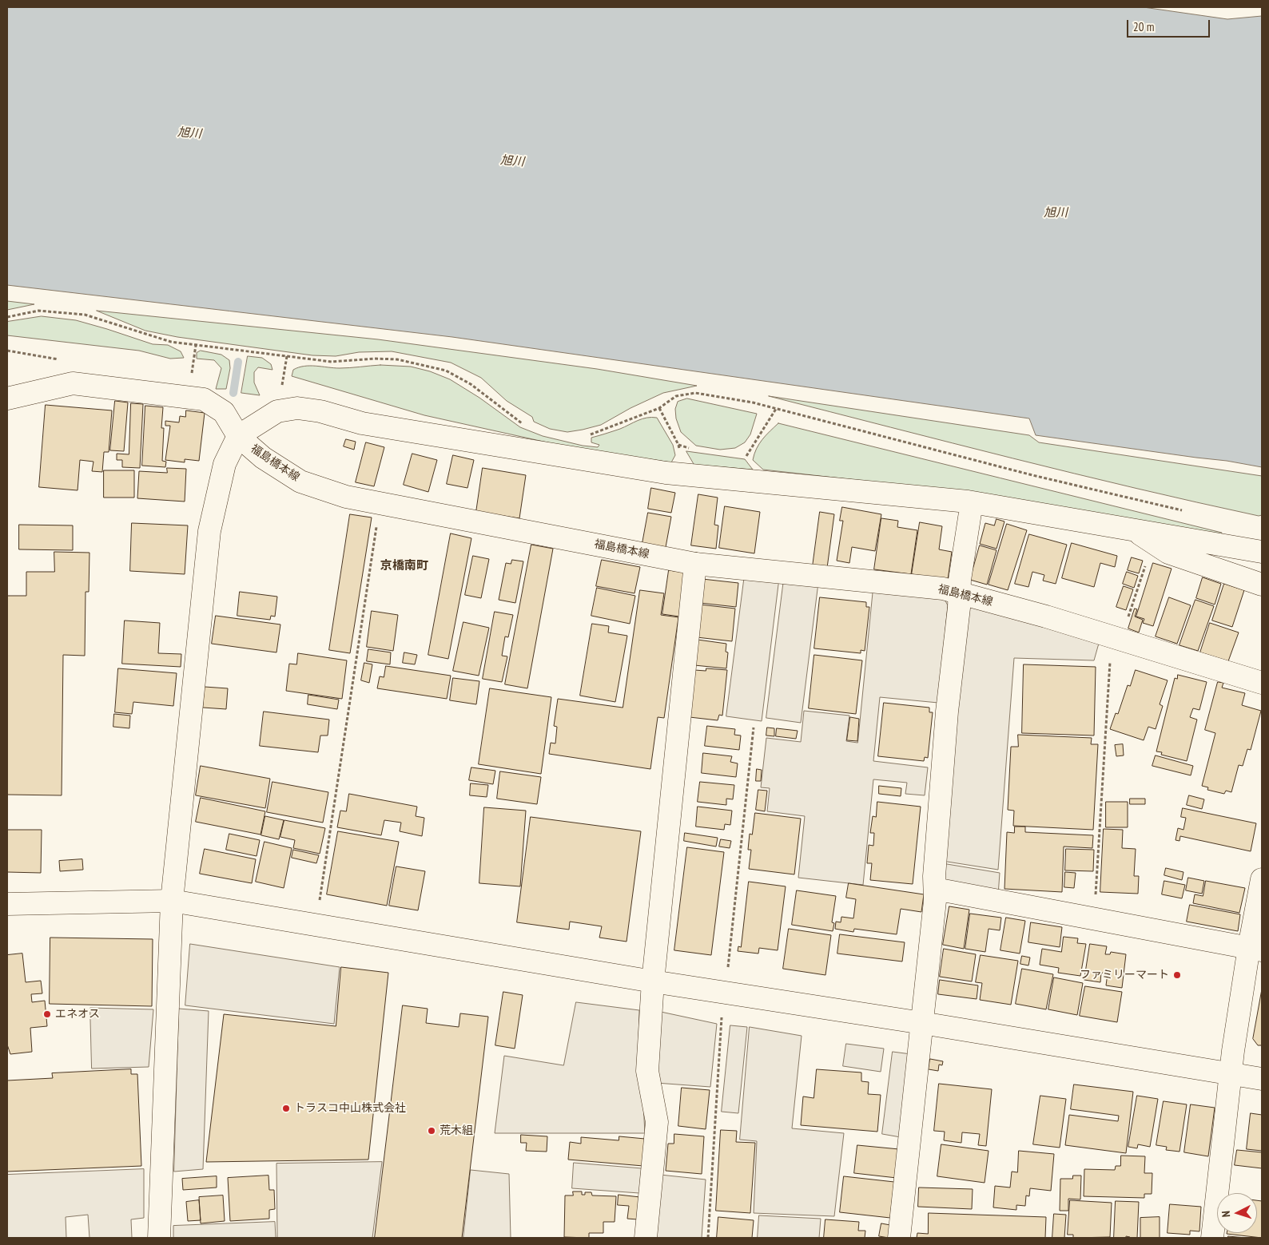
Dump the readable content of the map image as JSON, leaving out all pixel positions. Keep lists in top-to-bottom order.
{
  "streets": {
    "street": ["福島橋本線"]
  },
  "districts": ["京橋南町"],
  "water": ["旭川"],
  "places": [
    "ファミリーマート",
    "エネオス",
    "トラスコ中山株式会社",
    "荒木組"
  ],
  "scale_bar": "20 m",
  "north": "left"
}
